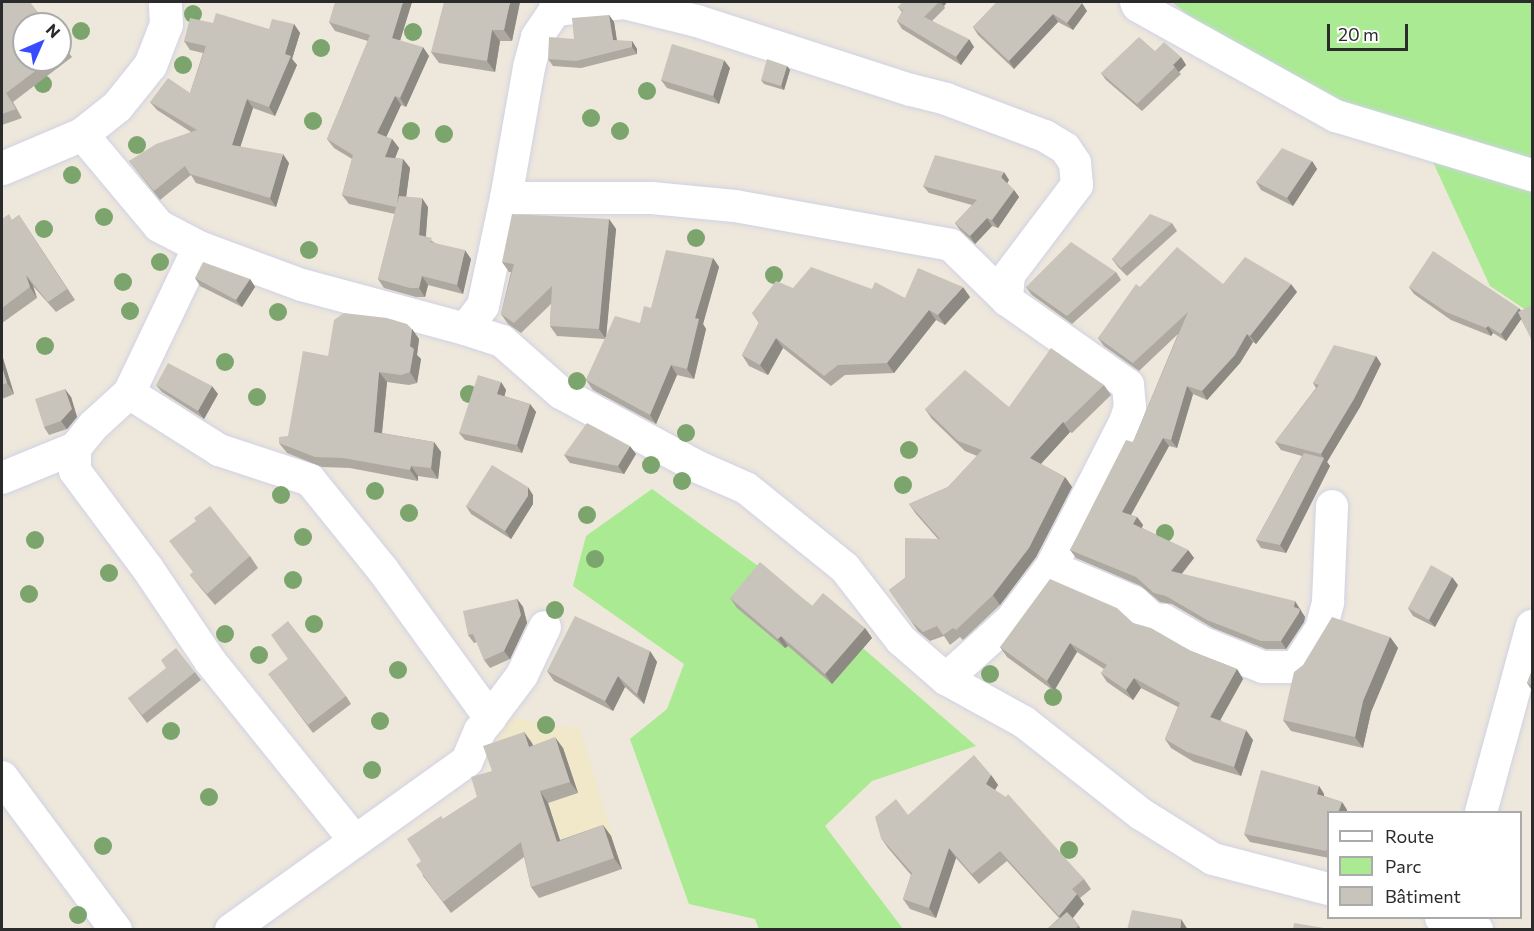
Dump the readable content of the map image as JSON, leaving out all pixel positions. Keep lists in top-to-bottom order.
{
  "legend": ["Route", "Parc", "Bâtiment"],
  "scale_bar": "20 m",
  "north": "top right"
}
